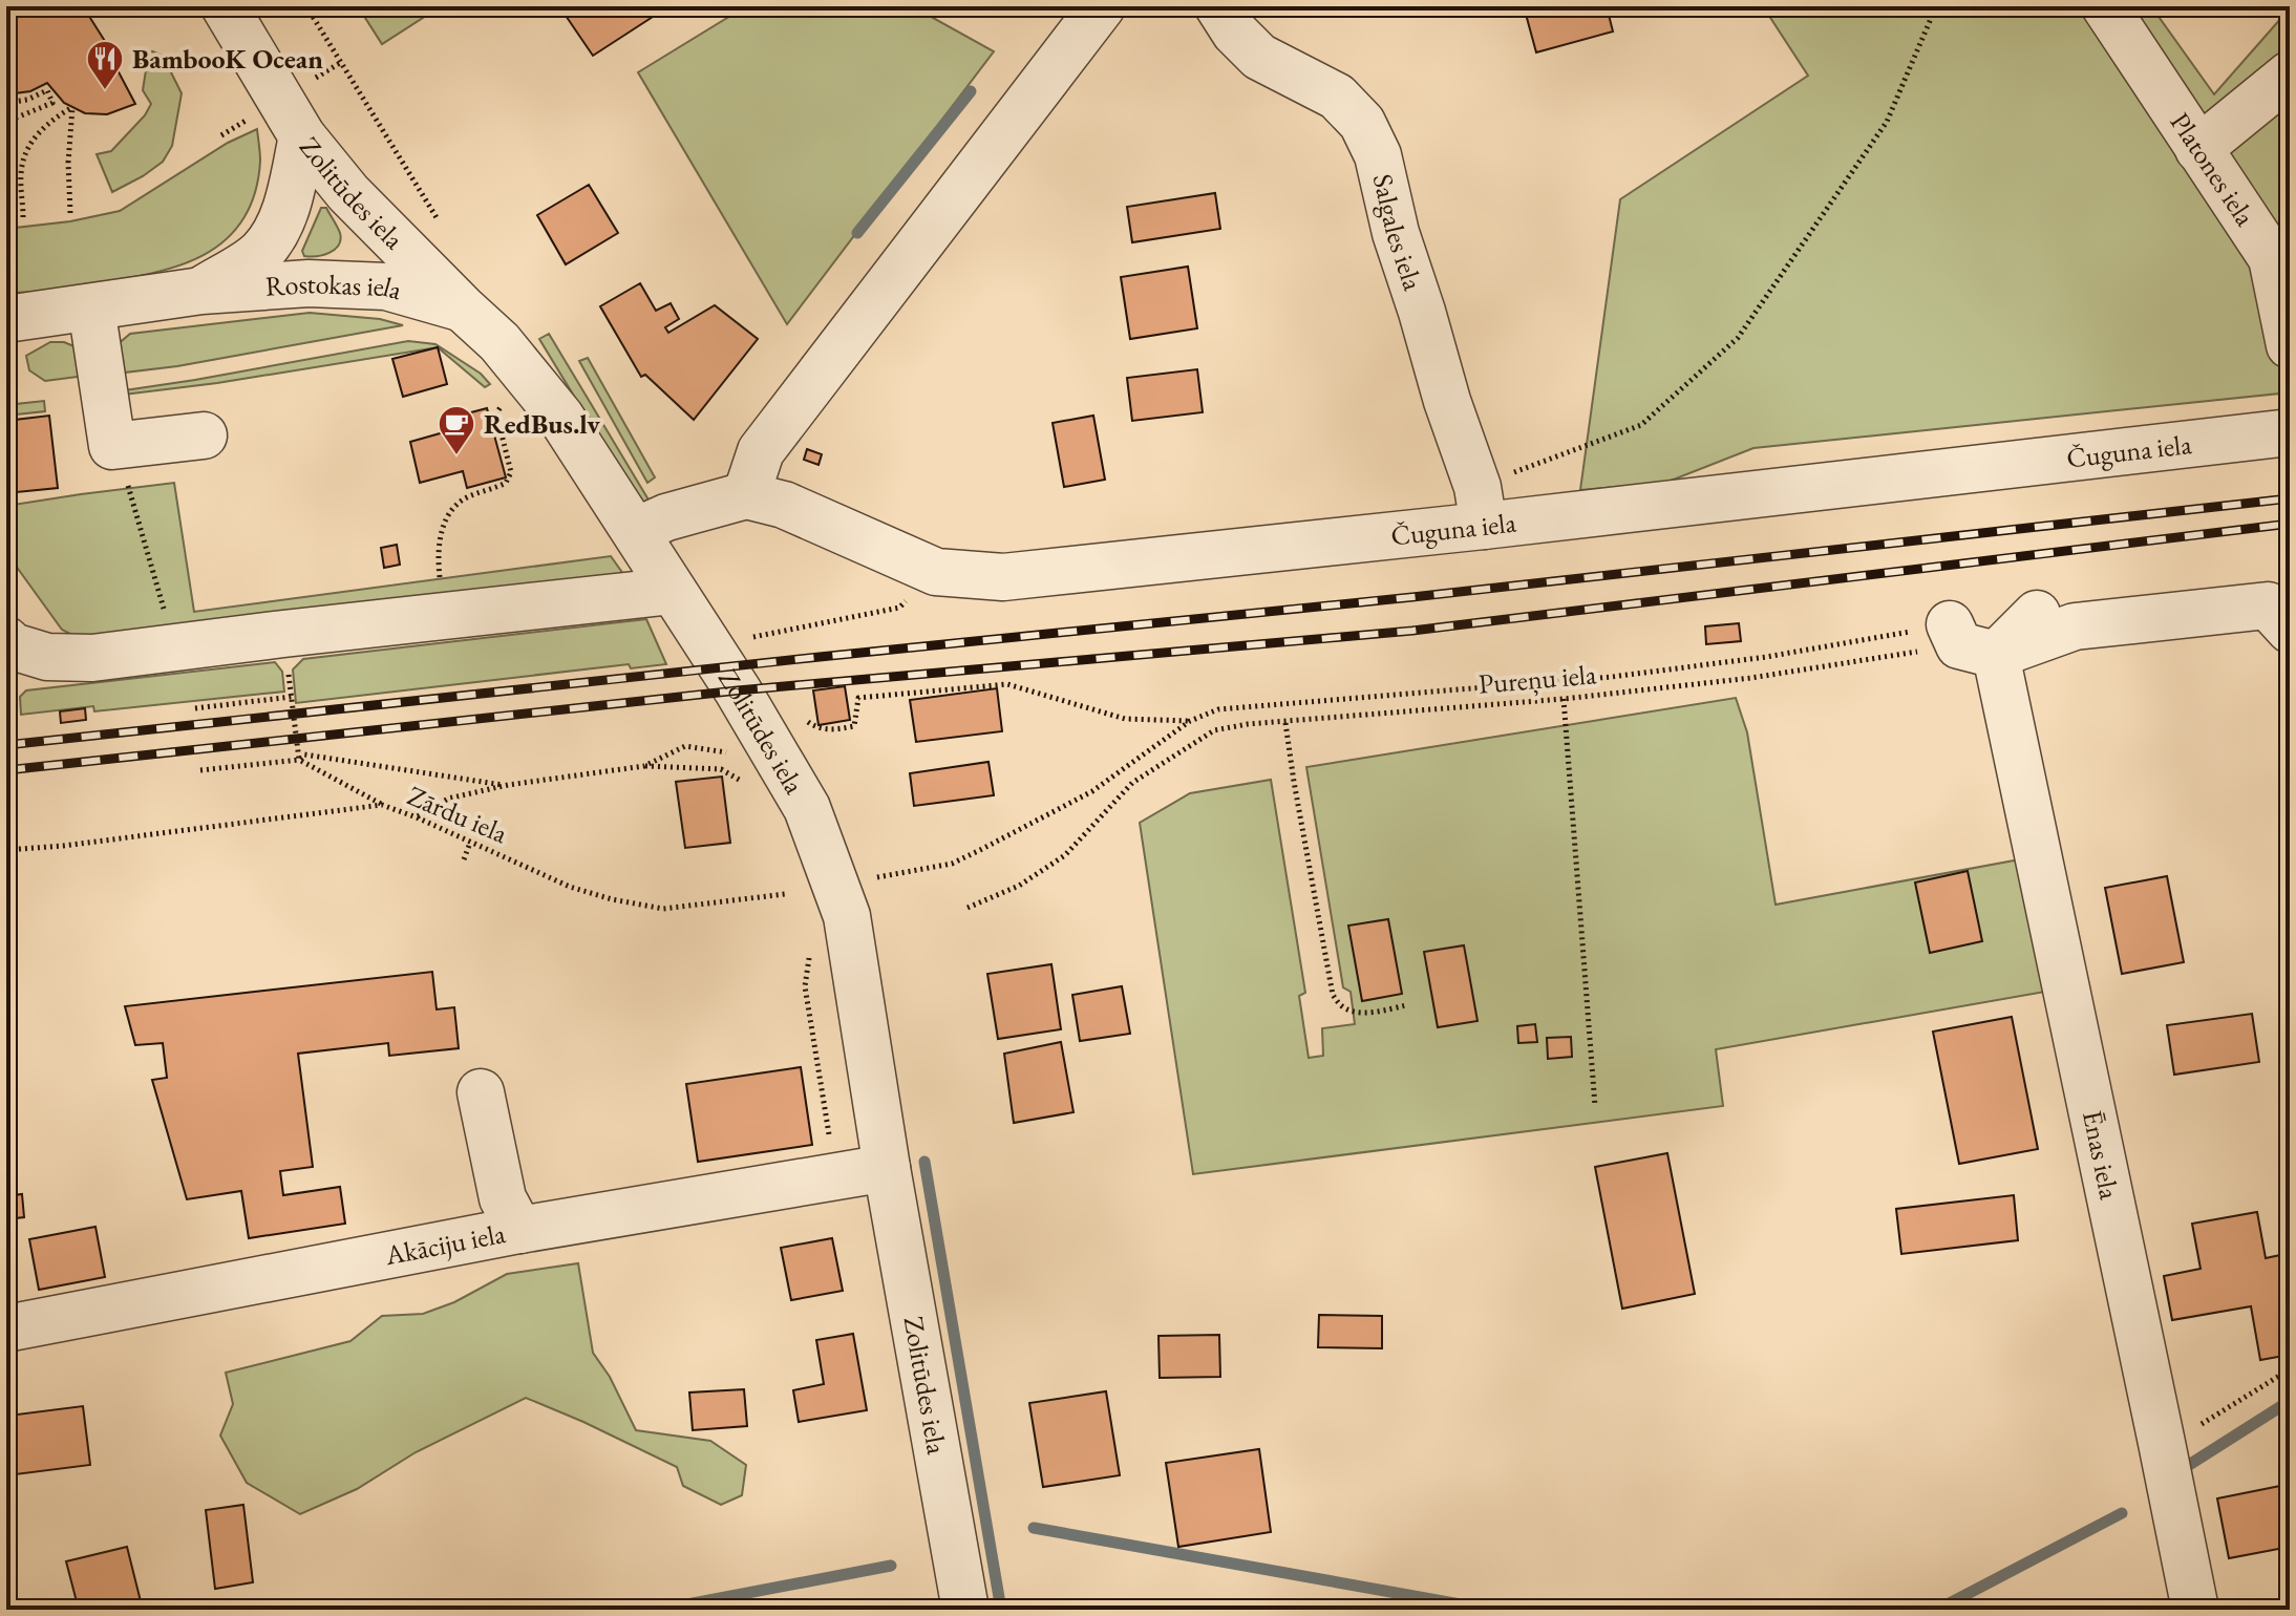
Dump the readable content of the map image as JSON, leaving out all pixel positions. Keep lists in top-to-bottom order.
{
  "streets": {
    "street": [
      "Platones iela",
      "Zolitūdes iela",
      "Salgales iela",
      "Rostokas iela",
      "Čuguna iela",
      "Ēnas iela",
      "Akāciju iela"
    ],
    "path": ["Pureņu iela", "Zārdu iela"]
  },
  "crossings": [
    ["Zolitūdes iela", "Rostokas iela"],
    ["Zolitūdes iela", "Akāciju iela"],
    ["Salgales iela", "Čuguna iela"],
    ["Pureņu iela", "Ēnas iela"]
  ],
  "places": {
    "restaurant": ["BambooK Ocean"],
    "cafe": ["RedBus.lv"]
  }
}
